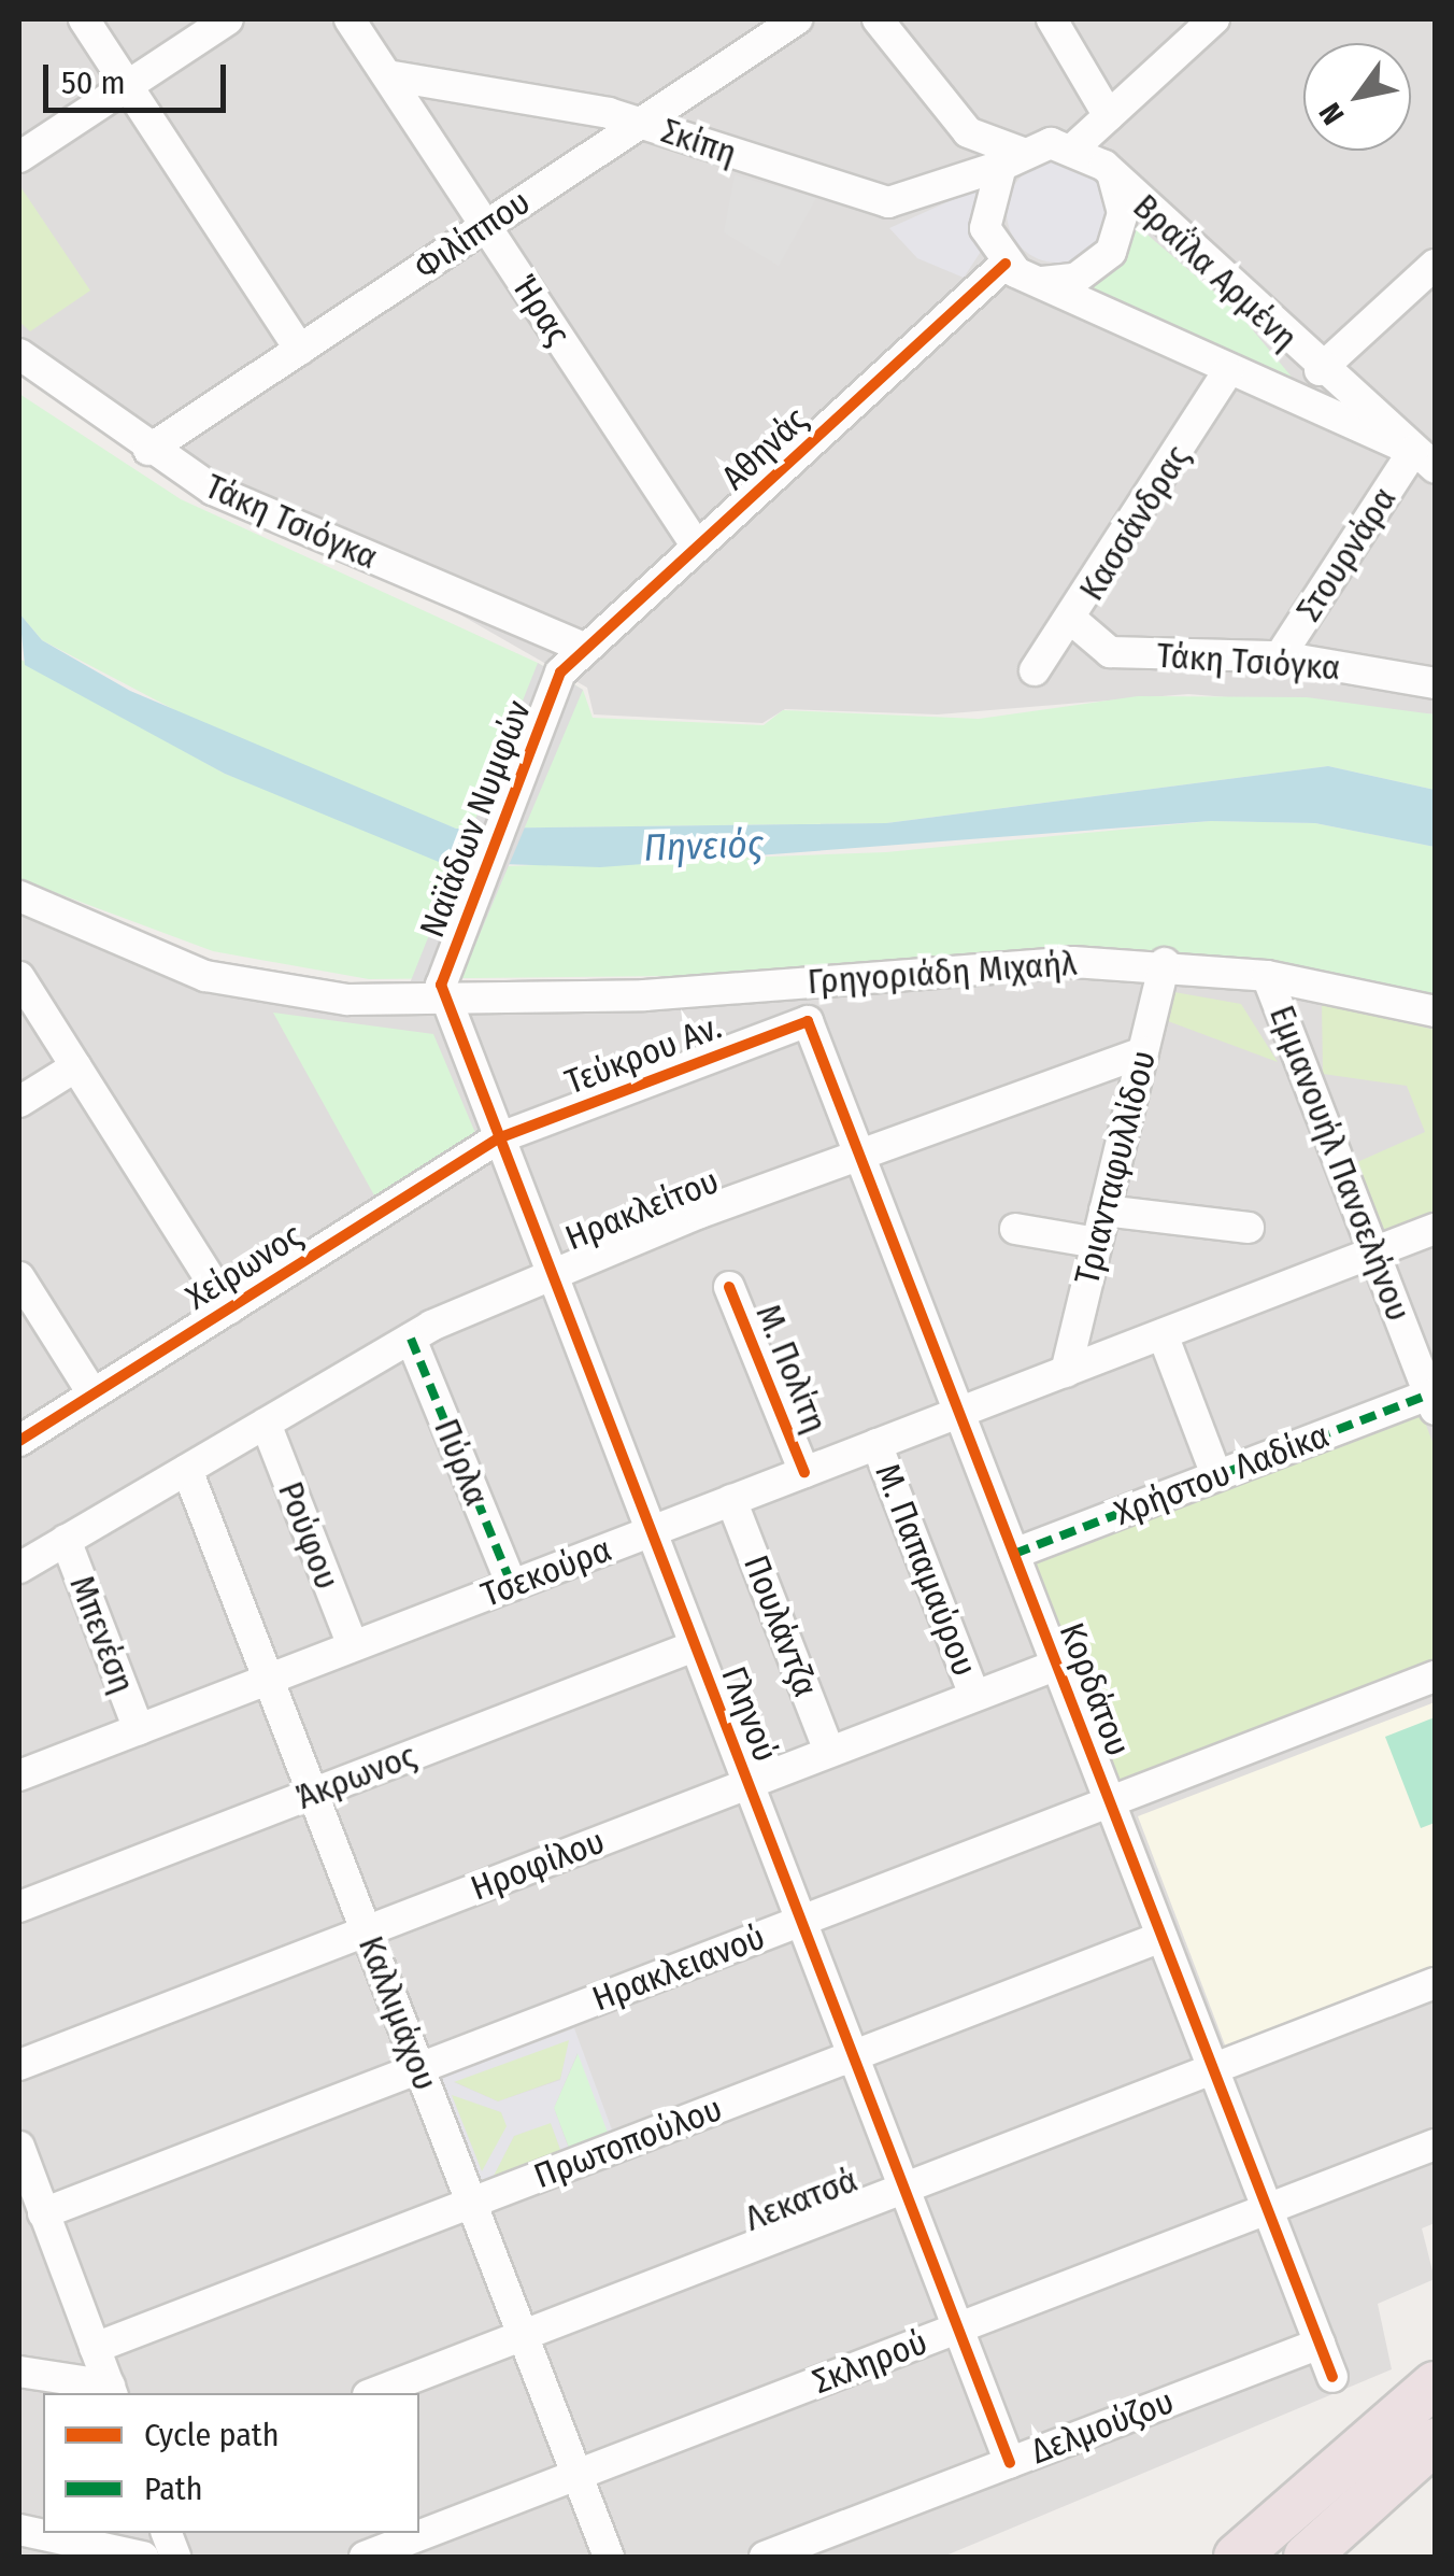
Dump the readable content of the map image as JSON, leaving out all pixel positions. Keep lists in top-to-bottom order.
{
  "streets": {
    "street": [
      "Σκίπη",
      "Φιλίππου",
      "Βραΐλα Αρμένη",
      "Ήρας",
      "Αθηνάς",
      "Τάκη Τσιόγκα",
      "Κασσάνδρας",
      "Στουρνάρα",
      "Ναϊάδων Νυμφών",
      "Γρηγοριάδη Μιχαήλ",
      "Τεύκρου Αν.",
      "Εμμανουήλ Πανσελήνου",
      "Τριανταφυλλίδου",
      "Ηρακλείτου",
      "Χείρωνος",
      "Μ. Πολίτη",
      "Πύρλα",
      "Χρήστου Λαδίκα",
      "Ρούφου",
      "Μ. Παπαμαύρου",
      "Τσεκούρα",
      "Πουλάντζα",
      "Μπενέση",
      "Κορδάτου",
      "Γληνού",
      "Άκρωνος",
      "Ηροφίλου",
      "Ηρακλειανού",
      "Καλλιμάχου",
      "Πρωτοπούλου",
      "Λεκατσά",
      "Σκληρού",
      "Δελμούζου"
    ]
  },
  "crossings": [
    ["Σκίπη", "Φιλίππου"],
    ["Σκίπη", "Βραΐλα Αρμένη"],
    ["Σκίπη", "Ήρας"],
    ["Σκίπη", "Αθηνάς"],
    ["Φιλίππου", "Ήρας"],
    ["Φιλίππου", "Τάκη Τσιόγκα"],
    ["Βραΐλα Αρμένη", "Αθηνάς"],
    ["Βραΐλα Αρμένη", "Στουρνάρα"],
    ["Ήρας", "Αθηνάς"],
    ["Αθηνάς", "Τάκη Τσιόγκα"],
    ["Αθηνάς", "Ναϊάδων Νυμφών"],
    ["Τάκη Τσιόγκα", "Κασσάνδρας"],
    ["Τάκη Τσιόγκα", "Στουρνάρα"],
    ["Ναϊάδων Νυμφών", "Γρηγοριάδη Μιχαήλ"],
    ["Ναϊάδων Νυμφών", "Γληνού"],
    ["Γρηγοριάδη Μιχαήλ", "Εμμανουήλ Πανσελήνου"],
    ["Γρηγοριάδη Μιχαήλ", "Τριανταφυλλίδου"],
    ["Γρηγοριάδη Μιχαήλ", "Γληνού"],
    ["Τεύκρου Αν.", "Χείρωνος"],
    ["Τεύκρου Αν.", "Κορδάτου"],
    ["Τεύκρου Αν.", "Γληνού"],
    ["Εμμανουήλ Πανσελήνου", "Χρήστου Λαδίκα"],
    ["Εμμανουήλ Πανσελήνου", "Τσεκούρα"],
    ["Τριανταφυλλίδου", "Ηρακλείτου"],
    ["Τριανταφυλλίδου", "Τσεκούρα"],
    ["Ηρακλείτου", "Πύρλα"],
    ["Ηρακλείτου", "Ρούφου"],
    ["Ηρακλείτου", "Μπενέση"],
    ["Ηρακλείτου", "Κορδάτου"],
    ["Ηρακλείτου", "Γληνού"],
    ["Ηρακλείτου", "Καλλιμάχου"],
    ["Χείρωνος", "Γληνού"],
    ["Μ. Πολίτη", "Τσεκούρα"],
    ["Πύρλα", "Τσεκούρα"],
    ["Χρήστου Λαδίκα", "Κορδάτου"],
    ["Ρούφου", "Τσεκούρα"],
    ["Μ. Παπαμαύρου", "Τσεκούρα"],
    ["Μ. Παπαμαύρου", "Ηροφίλου"],
    ["Τσεκούρα", "Πουλάντζα"],
    ["Τσεκούρα", "Μπενέση"],
    ["Τσεκούρα", "Κορδάτου"],
    ["Τσεκούρα", "Γληνού"],
    ["Τσεκούρα", "Καλλιμάχου"],
    ["Πουλάντζα", "Ηροφίλου"],
    ["Κορδάτου", "Ηροφίλου"],
    ["Κορδάτου", "Ηρακλειανού"],
    ["Κορδάτου", "Πρωτοπούλου"],
    ["Κορδάτου", "Λεκατσά"],
    ["Κορδάτου", "Σκληρού"],
    ["Κορδάτου", "Δελμούζου"],
    ["Γληνού", "Άκρωνος"],
    ["Γληνού", "Ηροφίλου"],
    ["Γληνού", "Ηρακλειανού"],
    ["Γληνού", "Πρωτοπούλου"],
    ["Γληνού", "Λεκατσά"],
    ["Γληνού", "Σκληρού"],
    ["Γληνού", "Δελμούζου"],
    ["Άκρωνος", "Καλλιμάχου"],
    ["Ηροφίλου", "Καλλιμάχου"],
    ["Ηρακλειανού", "Καλλιμάχου"],
    ["Καλλιμάχου", "Πρωτοπούλου"],
    ["Καλλιμάχου", "Λεκατσά"],
    ["Καλλιμάχου", "Σκληρού"]
  ],
  "water": ["Πηνειός"],
  "legend": ["Cycle path", "Path"],
  "scale_bar": "50 m",
  "north": "bottom left"
}
